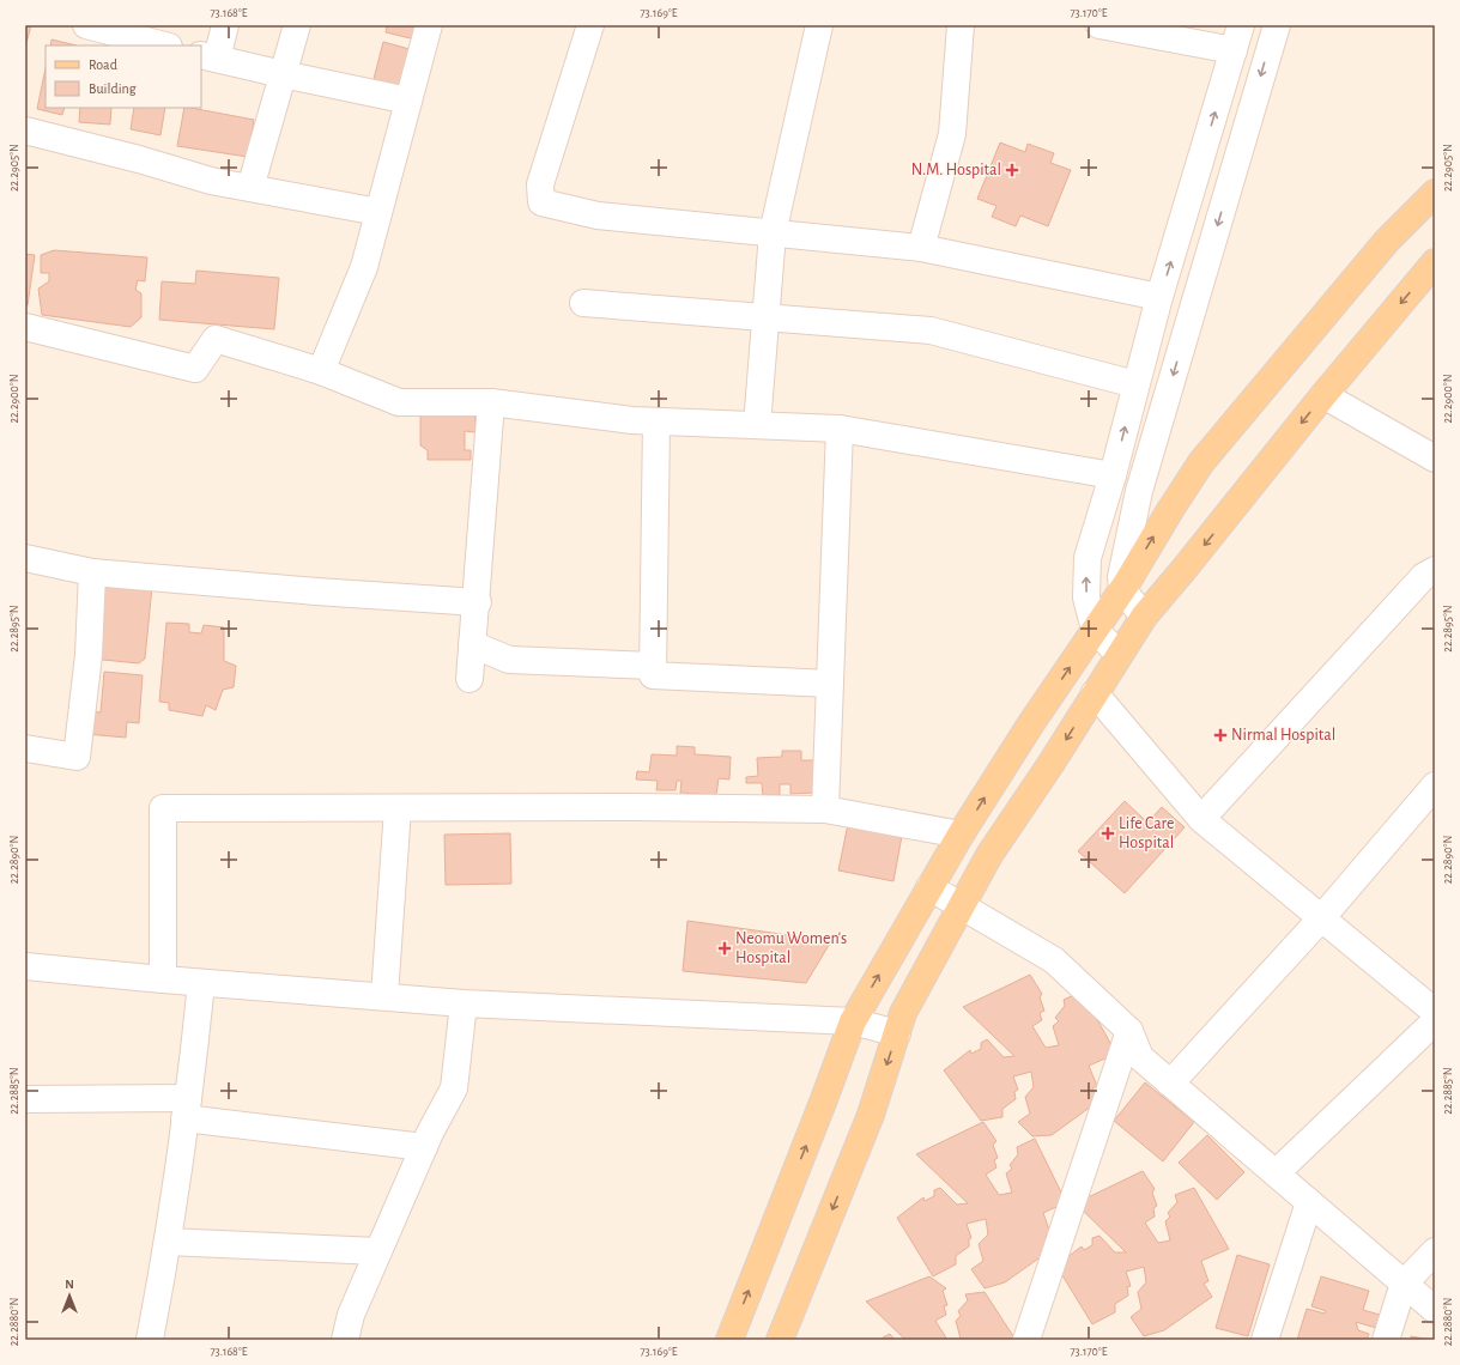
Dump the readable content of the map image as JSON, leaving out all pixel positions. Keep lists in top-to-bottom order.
{
  "places": {
    "health": [
      "N.M. Hospital",
      "Nirmal Hospital",
      "Life Care Hospital",
      "Neomu Women's Hospital"
    ]
  },
  "legend": ["Road", "Building"],
  "north": "top",
  "coordinates": [
    "73.168°E",
    "73.169°E",
    "73.170°E",
    "22.2905°N",
    "22.2900°N",
    "22.2895°N",
    "22.2890°N",
    "22.2885°N",
    "22.2880°N"
  ]
}
